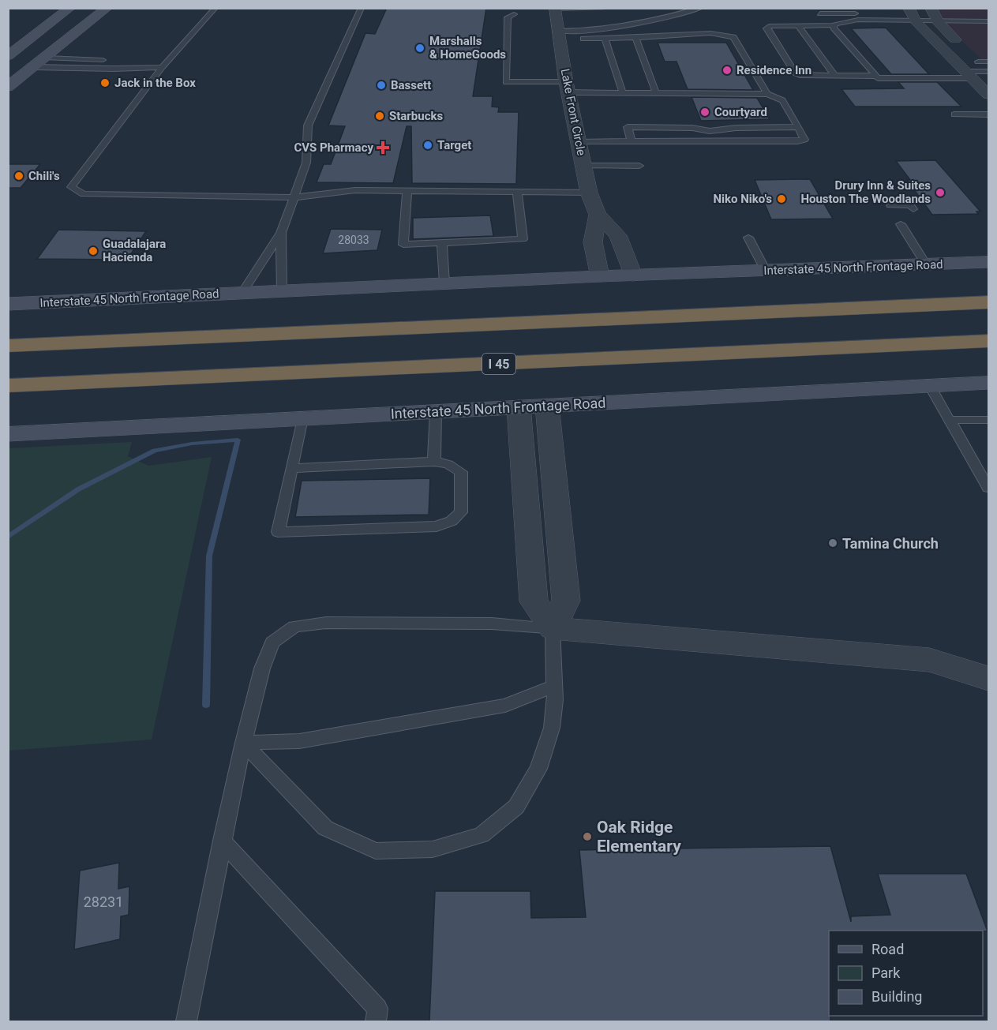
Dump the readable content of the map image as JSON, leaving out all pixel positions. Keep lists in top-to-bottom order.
{
  "streets": {
    "highway": ["I 45"],
    "main road": ["Interstate 45 North Frontage Road"],
    "street": ["Lake Front Circle"]
  },
  "crossings": [
    ["Lake Front Circle", "Interstate 45 North Frontage Road"]
  ],
  "places": {
    "other": [
      "Marshalls & HomeGoods",
      "Residence Inn",
      "Jack in the Box",
      "Bassett",
      "Courtyard",
      "Starbucks",
      "Target",
      "Chili's",
      "Drury Inn & Suites Houston The Woodlands",
      "Niko Niko's",
      "Guadalajara Hacienda",
      "Tamina Church",
      "Oak Ridge Elementary"
    ],
    "health": ["CVS Pharmacy"]
  },
  "house_numbers": ["28033", "28231"],
  "legend": ["Road", "Park", "Building"]
}
